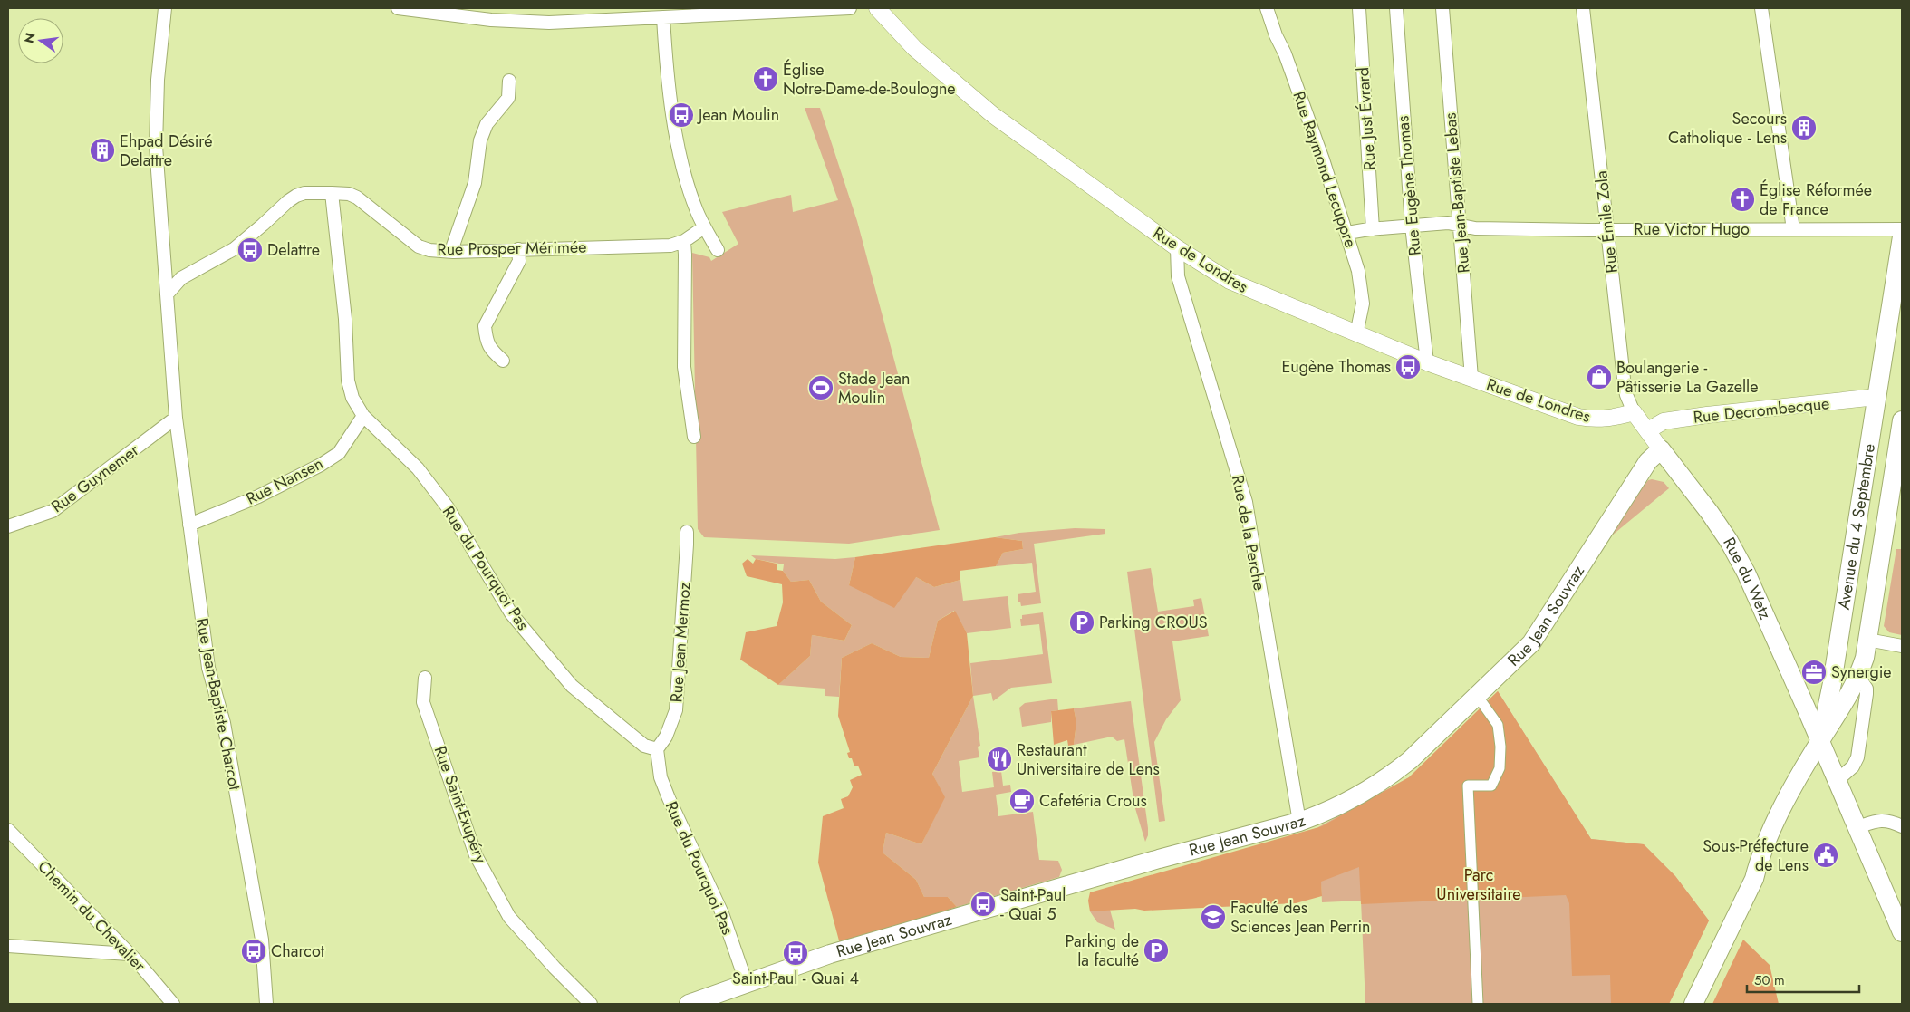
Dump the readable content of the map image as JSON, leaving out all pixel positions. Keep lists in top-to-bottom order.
{
  "streets": {
    "main road": ["Avenue du 4 Septembre", "Rue du Wetz", "Rue Jean Souvraz"],
    "street": [
      "Rue Just Évrard",
      "Rue Raymond Lecuppre",
      "Rue Eugène Thomas",
      "Rue Jean-Baptiste Lebas",
      "Rue Émile Zola",
      "Rue Victor Hugo",
      "Rue Prosper Mérimée",
      "Rue de Londres",
      "Rue Decrombecque",
      "Rue Guynemer",
      "Rue Nansen",
      "Rue de la Perche",
      "Rue du Pourquoi Pas",
      "Rue Jean Mermoz",
      "Rue Jean-Baptiste Charcot",
      "Rue Saint-Exupéry",
      "Chemin du Chevalier"
    ]
  },
  "crossings": [
    ["Rue Just Évrard", "Rue Victor Hugo"],
    ["Rue Raymond Lecuppre", "Rue Victor Hugo"],
    ["Rue Raymond Lecuppre", "Rue de Londres"],
    ["Rue Eugène Thomas", "Rue Victor Hugo"],
    ["Rue Eugène Thomas", "Rue de Londres"],
    ["Rue Jean-Baptiste Lebas", "Rue Victor Hugo"],
    ["Rue Jean-Baptiste Lebas", "Rue de Londres"],
    ["Rue Émile Zola", "Rue Victor Hugo"],
    ["Rue Émile Zola", "Rue de Londres"],
    ["Rue Émile Zola", "Rue Decrombecque"],
    ["Rue Émile Zola", "Rue du Wetz"],
    ["Rue Prosper Mérimée", "Rue du Pourquoi Pas"],
    ["Rue de Londres", "Rue de la Perche"],
    ["Rue Decrombecque", "Avenue du 4 Septembre"],
    ["Rue Decrombecque", "Rue du Wetz"],
    ["Rue Guynemer", "Rue Jean-Baptiste Charcot"],
    ["Rue Nansen", "Rue du Pourquoi Pas"],
    ["Rue Nansen", "Rue Jean-Baptiste Charcot"],
    ["Avenue du 4 Septembre", "Rue du Wetz"],
    ["Rue de la Perche", "Rue Jean Souvraz"],
    ["Rue du Pourquoi Pas", "Rue Jean Souvraz"],
    ["Rue du Pourquoi Pas", "Rue Jean Mermoz"],
    ["Rue du Wetz", "Rue Jean Souvraz"]
  ],
  "parks": ["Parc Universitaire"],
  "places": {
    "church": ["Église Notre-Dame-de-Boulogne", "Église Réformée de France"],
    "bus stop": [
      "Jean Moulin",
      "Delattre",
      "Eugène Thomas",
      "Saint-Paul - Quai 5",
      "Charcot",
      "Saint-Paul - Quai 4"
    ],
    "building": ["Secours Catholique - Lens", "Ehpad Désiré Delattre"],
    "shop": ["Boulangerie - Pâtisserie La Gazelle"],
    "sports": ["Stade Jean Moulin"],
    "parking": ["Parking CROUS", "Parking de la faculté"],
    "office": ["Synergie"],
    "restaurant": ["Restaurant Universitaire de Lens"],
    "cafe": ["Cafetéria Crous"],
    "public building": ["Sous-Préfecture de Lens"],
    "school or university": ["Faculté des Sciences Jean Perrin"]
  },
  "scale_bar": "50 m",
  "north": "left"
}
